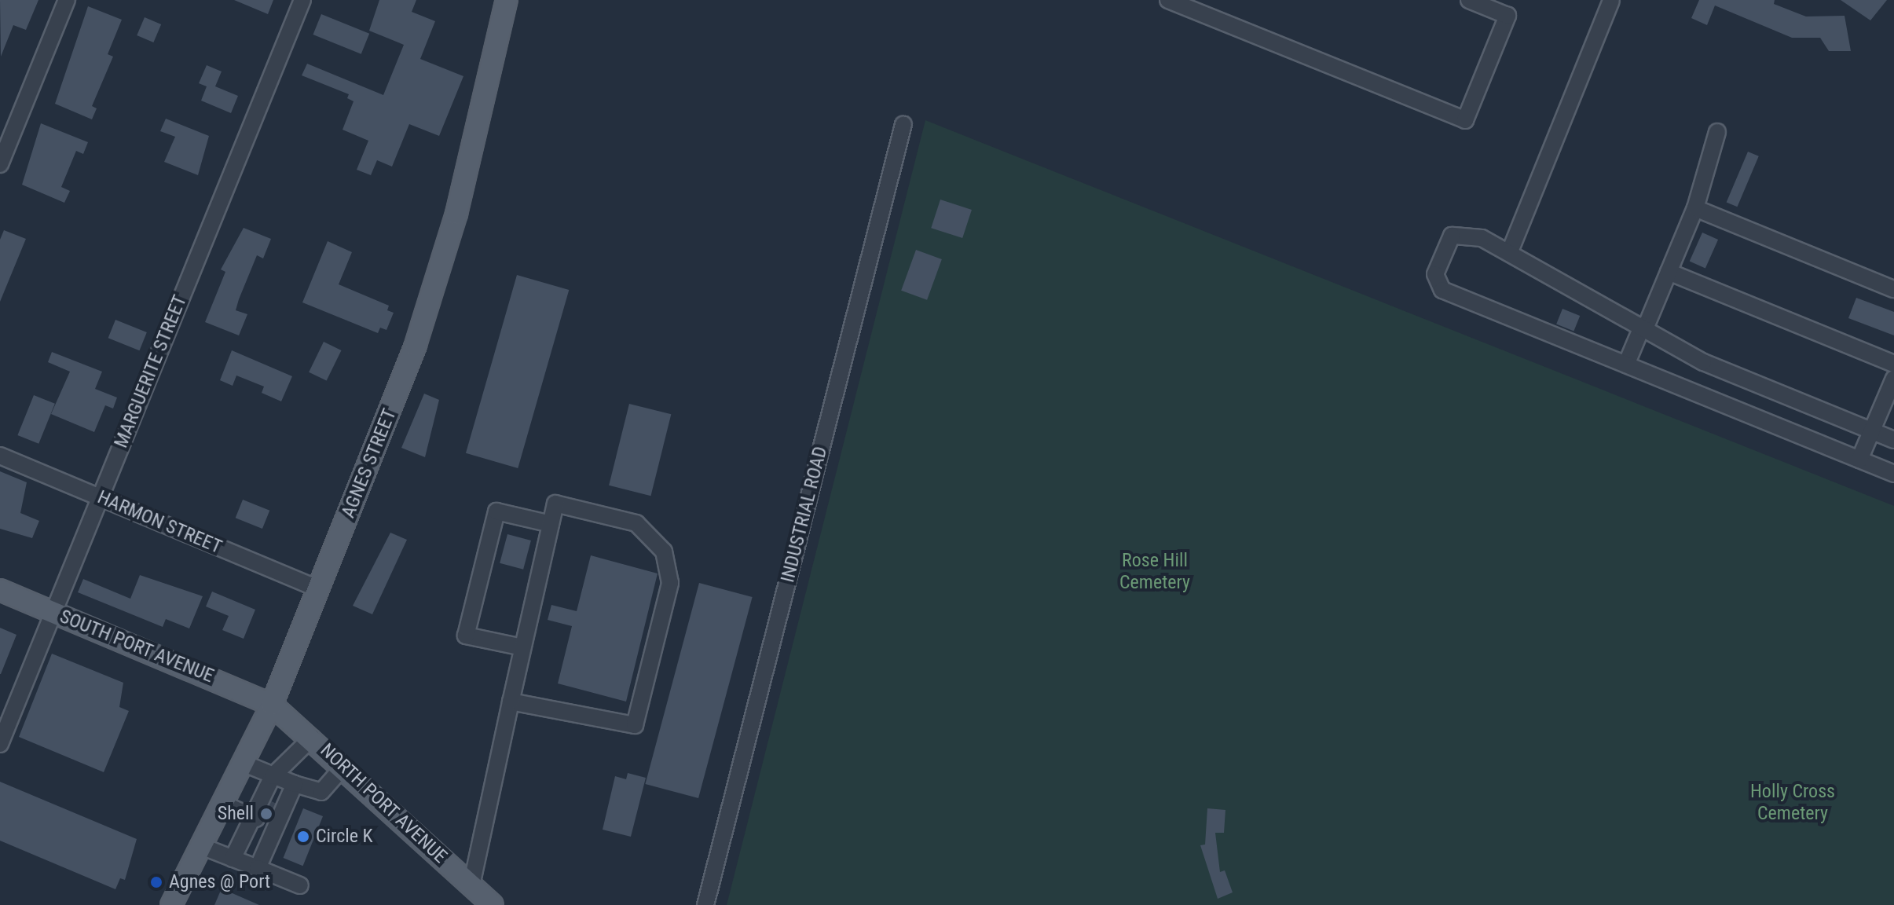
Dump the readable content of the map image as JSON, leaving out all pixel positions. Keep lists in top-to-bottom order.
{
  "streets": {
    "main road": ["AGNES STREET", "SOUTH PORT AVENUE", "NORTH PORT AVENUE"],
    "street": ["MARGUERITE STREET", "INDUSTRIAL ROAD", "HARMON STREET"]
  },
  "crossings": [
    ["MARGUERITE STREET", "HARMON STREET"],
    ["MARGUERITE STREET", "SOUTH PORT AVENUE"],
    ["AGNES STREET", "HARMON STREET"],
    ["AGNES STREET", "SOUTH PORT AVENUE"],
    ["AGNES STREET", "NORTH PORT AVENUE"],
    ["SOUTH PORT AVENUE", "NORTH PORT AVENUE"]
  ],
  "parks": ["Rose Hill Cemetery", "Holly Cross Cemetery"],
  "places": ["Shell", "Circle K", "Agnes @ Port"]
}
